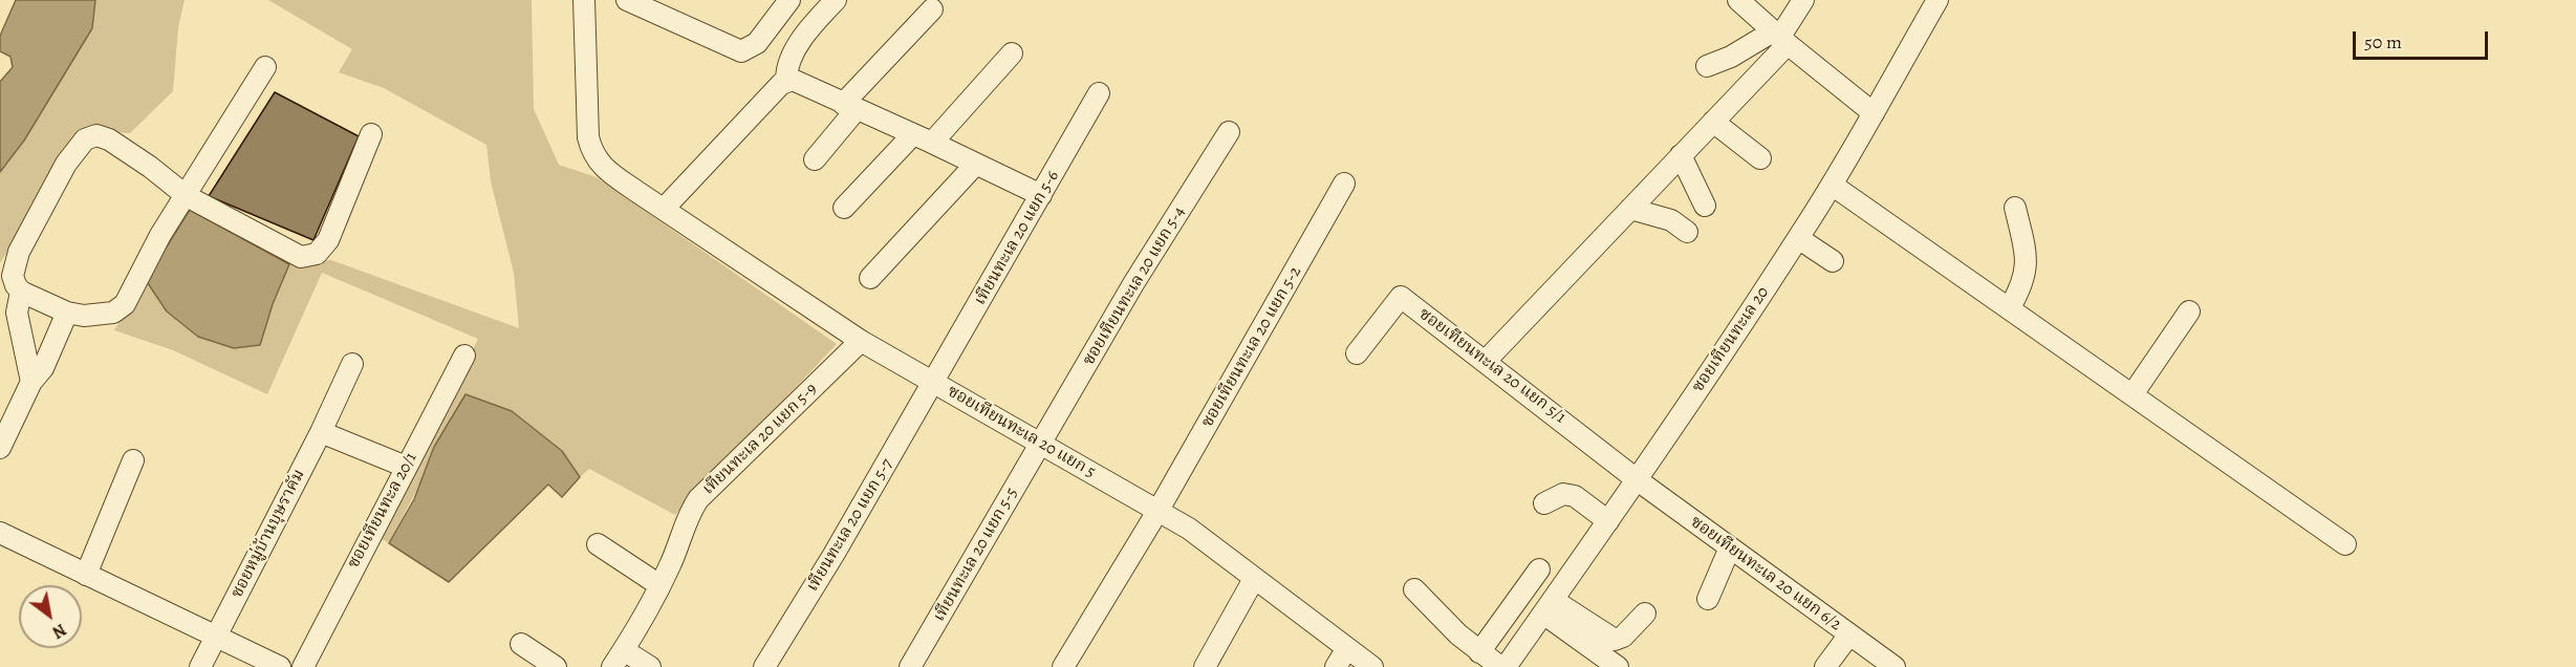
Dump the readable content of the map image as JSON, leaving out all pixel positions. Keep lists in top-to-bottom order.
{
  "streets": {
    "street": [
      "เทียนทะเล 20 แยก 5-6",
      "ซอยเทียนทะเล 20 แยก 5-4",
      "ซอยเทียนทะเล 20",
      "ซอยเทียนทะเล 20 แยก 5-2",
      "ซอยเทียนทะเล 20 แยก 5/1",
      "ซอยเทียนทะเล 20 แยก 5",
      "เทียนทะเล 20 แยก 5-9",
      "ซอยเทียนทะล 20/1",
      "เทียนทะเล 20 แยก 5-7",
      "ซอยหมู่บ้านบุษราคัม",
      "เทียนทะเล 20 แยก 5-5",
      "ซอยเทียนทะเล 20 แยก 6/2"
    ]
  },
  "crossings": [
    ["เทียนทะเล 20 แยก 5-6", "ซอยเทียนทะเล 20 แยก 5"],
    ["เทียนทะเล 20 แยก 5-6", "เทียนทะเล 20 แยก 5-7"],
    ["ซอยเทียนทะเล 20 แยก 5-4", "ซอยเทียนทะเล 20 แยก 5"],
    ["ซอยเทียนทะเล 20 แยก 5-4", "เทียนทะเล 20 แยก 5-5"],
    ["ซอยเทียนทะเล 20", "ซอยเทียนทะเล 20 แยก 5/1"],
    ["ซอยเทียนทะเล 20", "ซอยเทียนทะเล 20 แยก 6/2"],
    ["ซอยเทียนทะเล 20 แยก 5-2", "ซอยเทียนทะเล 20 แยก 5"],
    ["ซอยเทียนทะเล 20 แยก 5/1", "ซอยเทียนทะเล 20 แยก 6/2"],
    ["ซอยเทียนทะเล 20 แยก 5", "เทียนทะเล 20 แยก 5-9"],
    ["ซอยเทียนทะเล 20 แยก 5", "เทียนทะเล 20 แยก 5-7"],
    ["ซอยเทียนทะเล 20 แยก 5", "เทียนทะเล 20 แยก 5-5"]
  ],
  "scale_bar": "50 m",
  "north": "bottom right"
}
